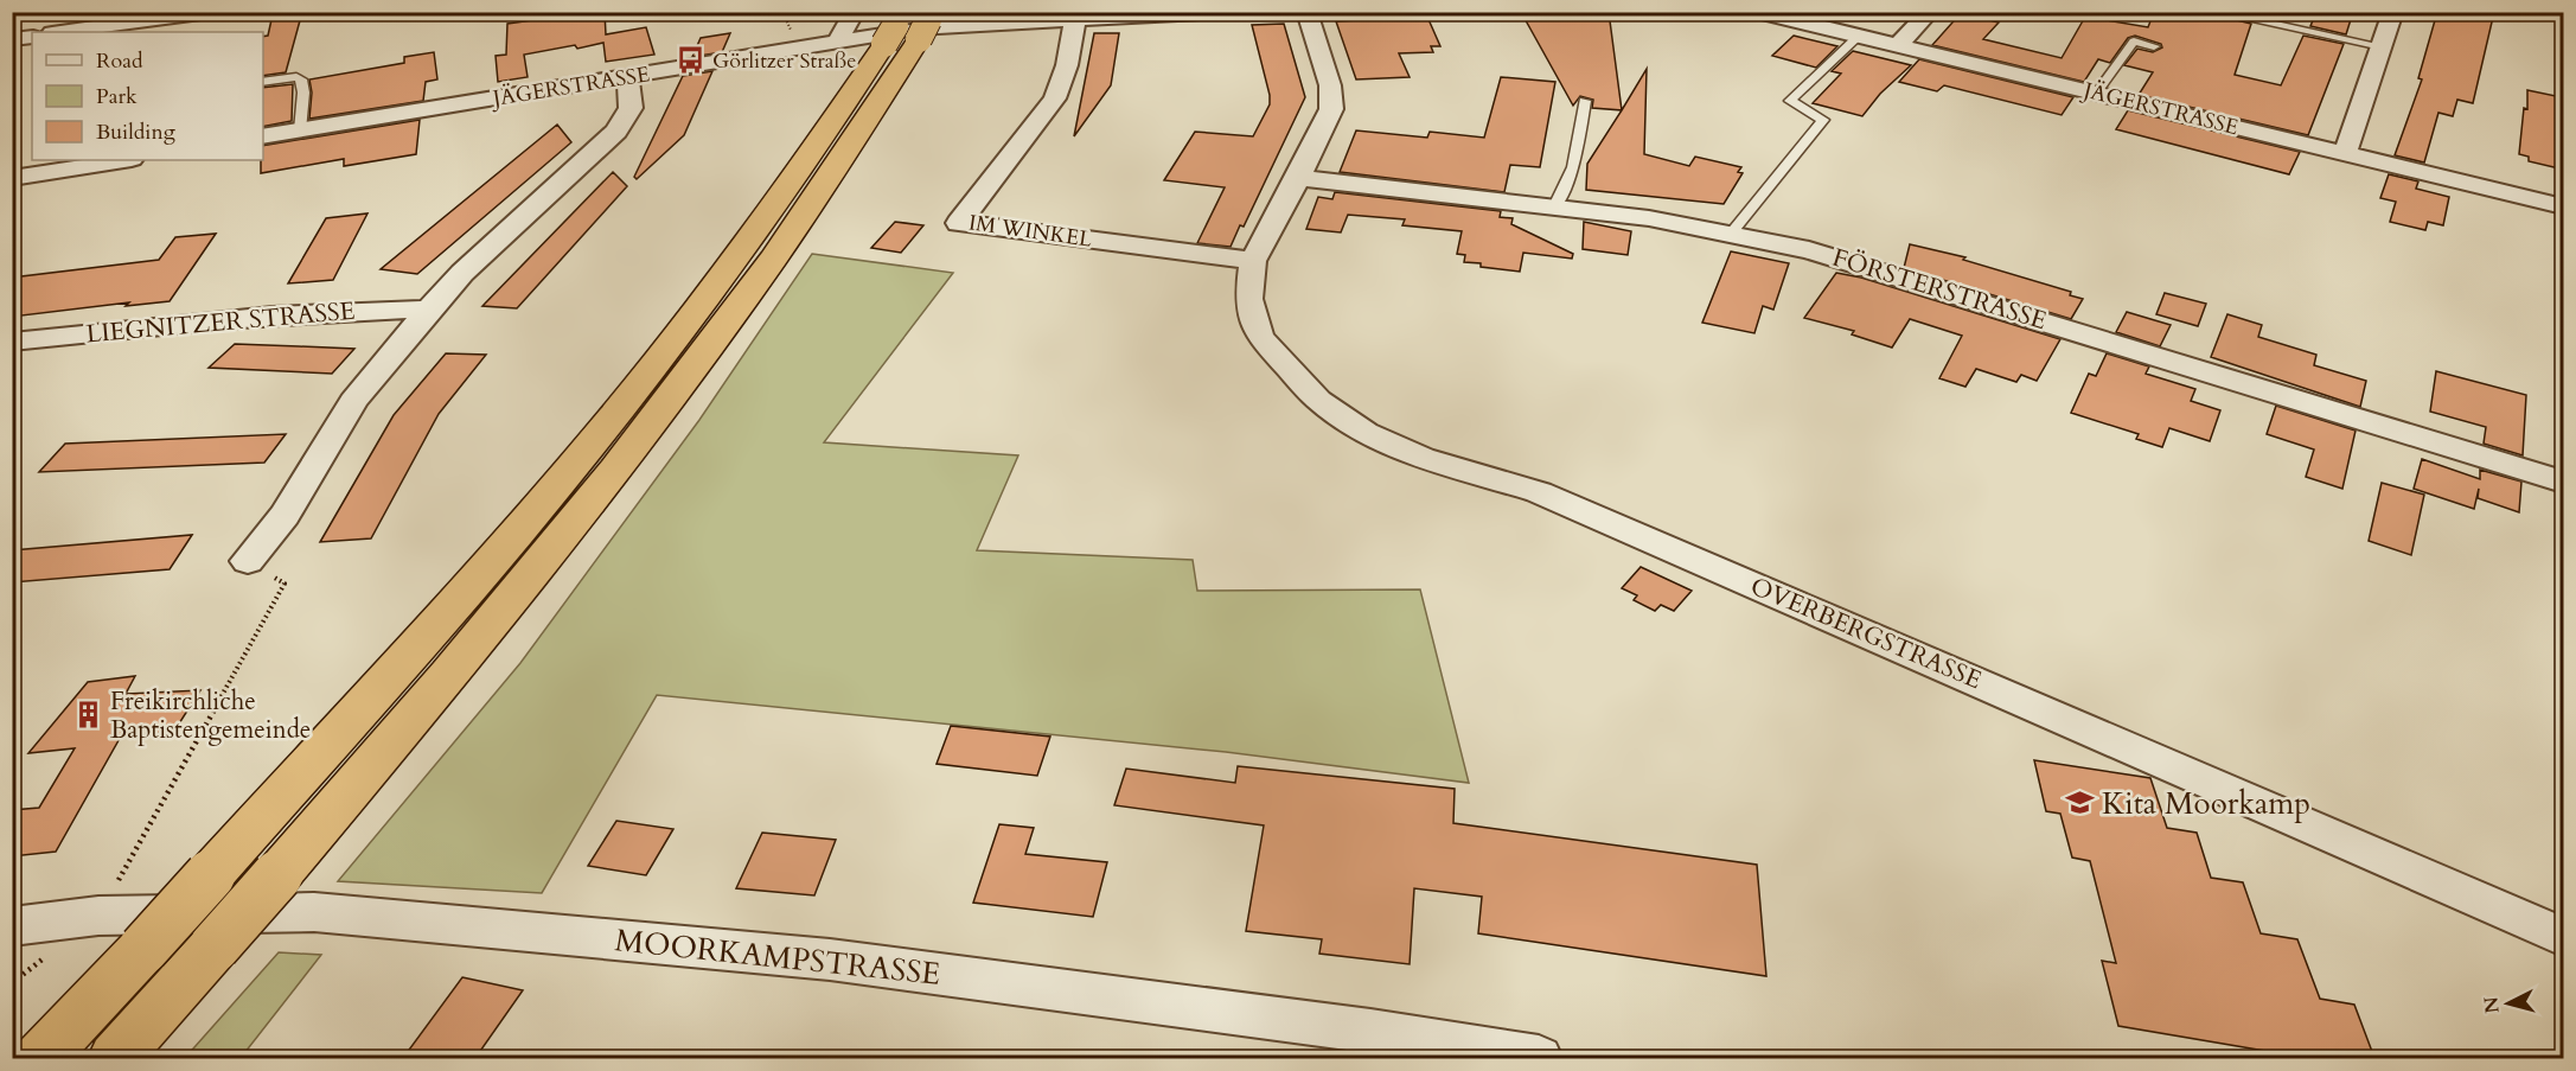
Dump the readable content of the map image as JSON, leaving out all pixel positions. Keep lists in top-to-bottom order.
{
  "streets": {
    "street": [
      "JÄGERSTRASSE",
      "IM WINKEL",
      "FÖRSTERSTRASSE",
      "LIEGNITZER STRASSE",
      "OVERBERGSTRASSE",
      "MOORKAMPSTRASSE"
    ]
  },
  "crossings": [
    ["JÄGERSTRASSE", "IM WINKEL"],
    ["IM WINKEL", "OVERBERGSTRASSE"]
  ],
  "places": {
    "bus stop": ["Görlitzer Straße"],
    "building": ["Freikirchliche Baptistengemeinde"],
    "school or university": ["Kita Moorkamp"]
  },
  "legend": ["Road", "Park", "Building"],
  "north": "left"
}
